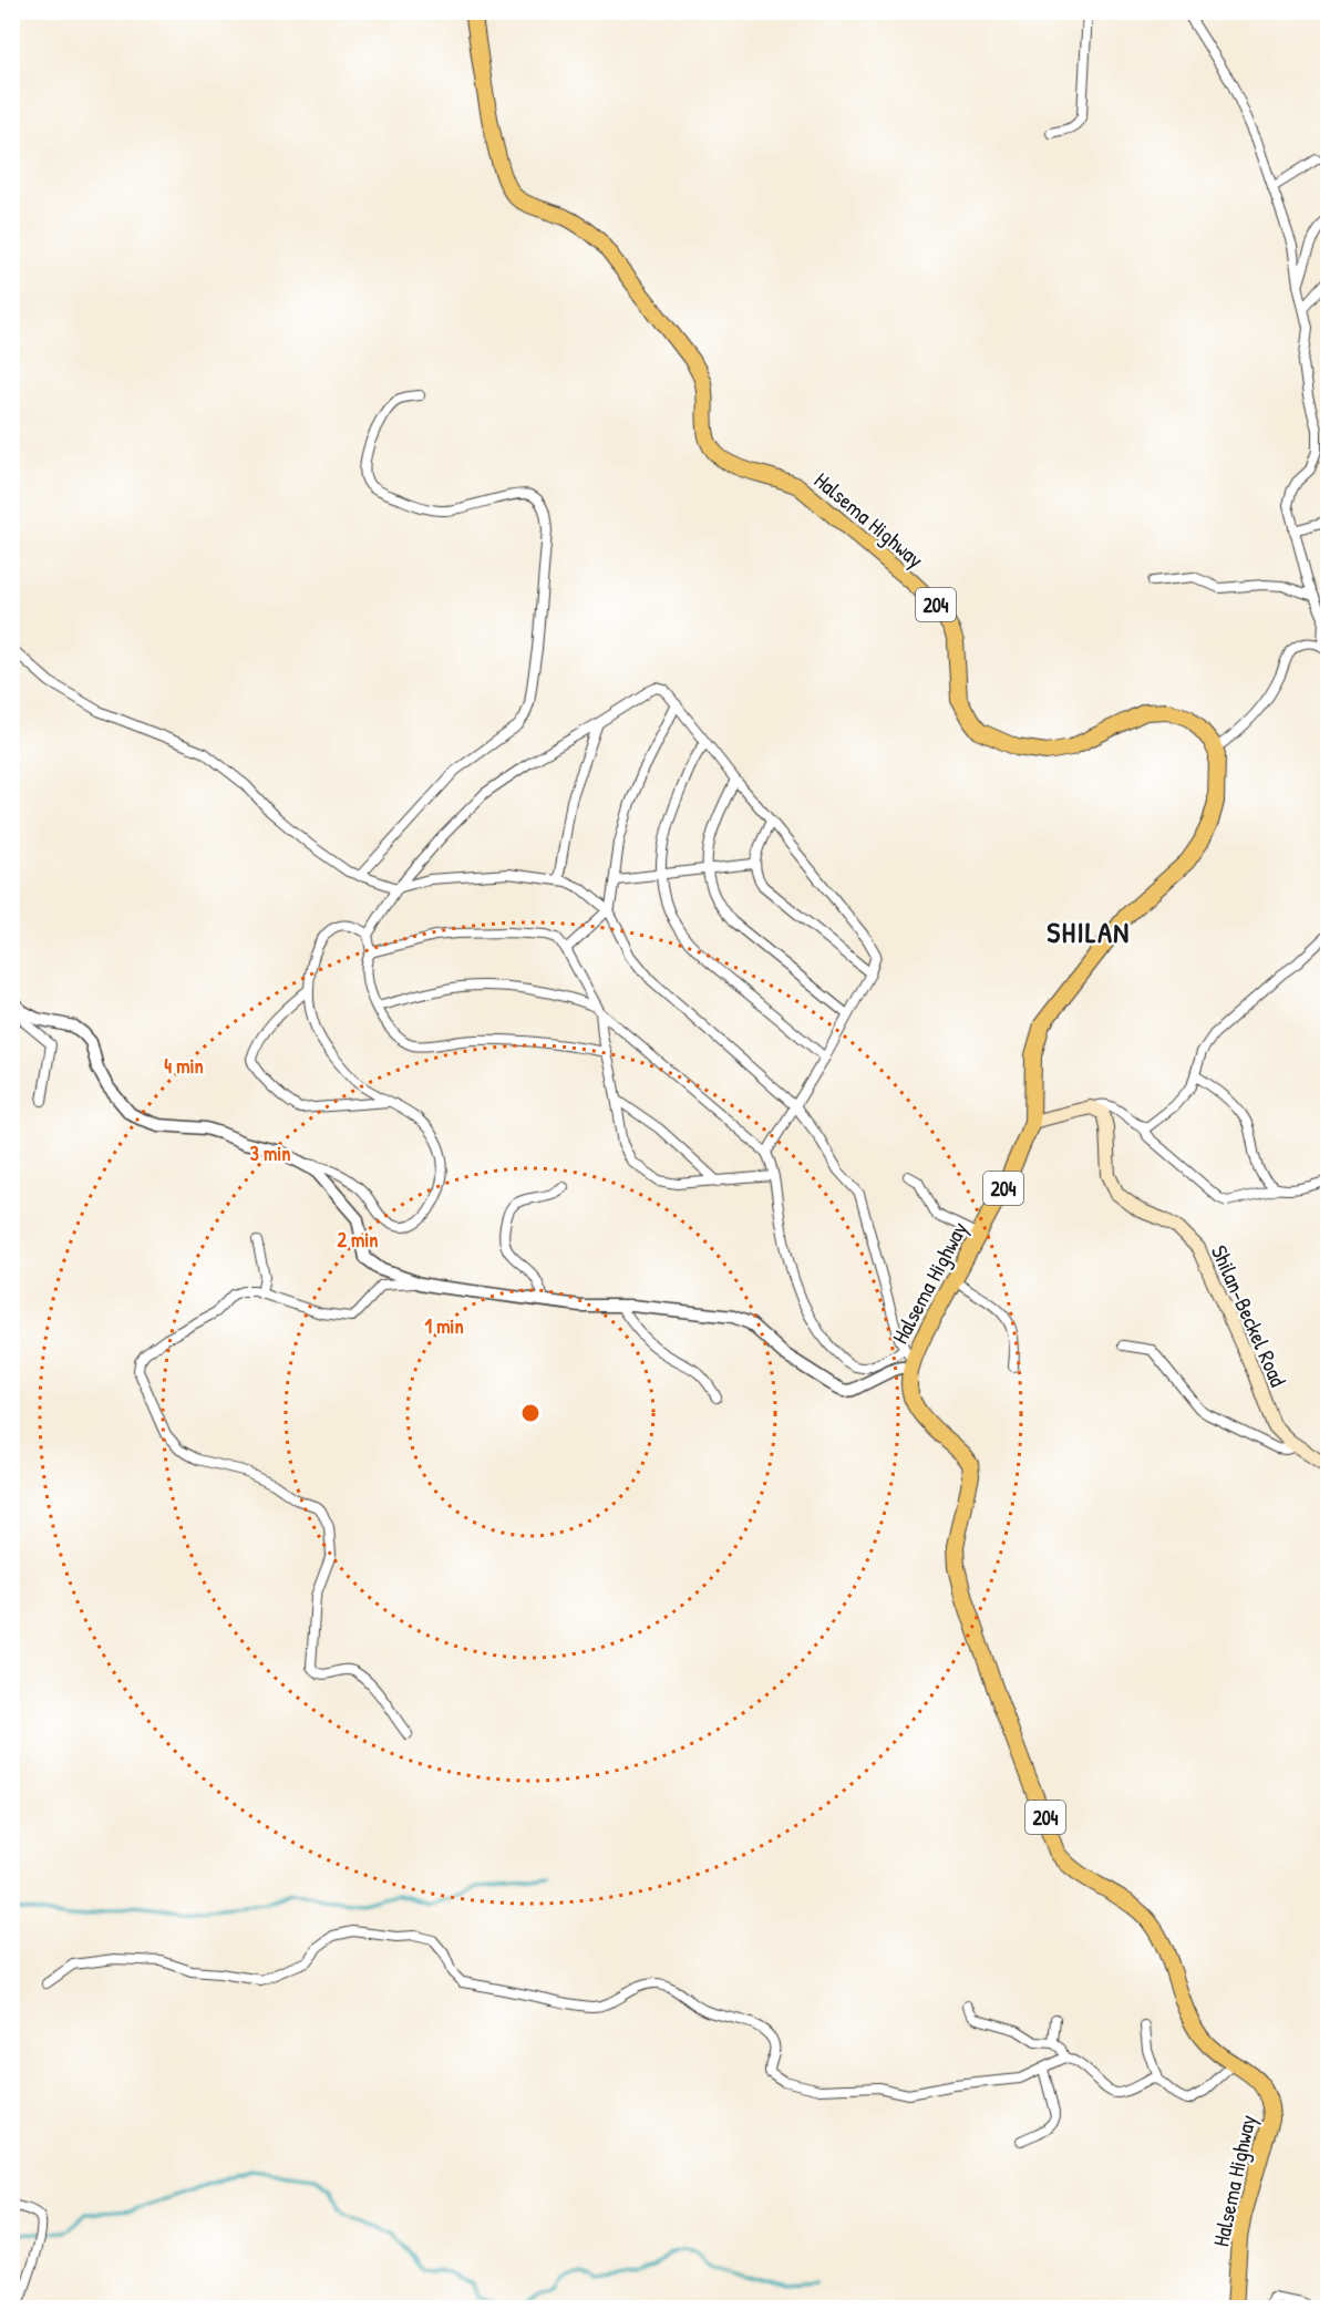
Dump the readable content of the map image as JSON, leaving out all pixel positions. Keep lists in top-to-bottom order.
{
  "streets": {
    "highway": ["Halsema Highway", "204"],
    "main road": ["Shilan-Beckel Road"]
  },
  "districts": ["SHILAN"],
  "rings": [
    "4 min",
    "3 min",
    "2 min",
    "1 min"
  ]
}
